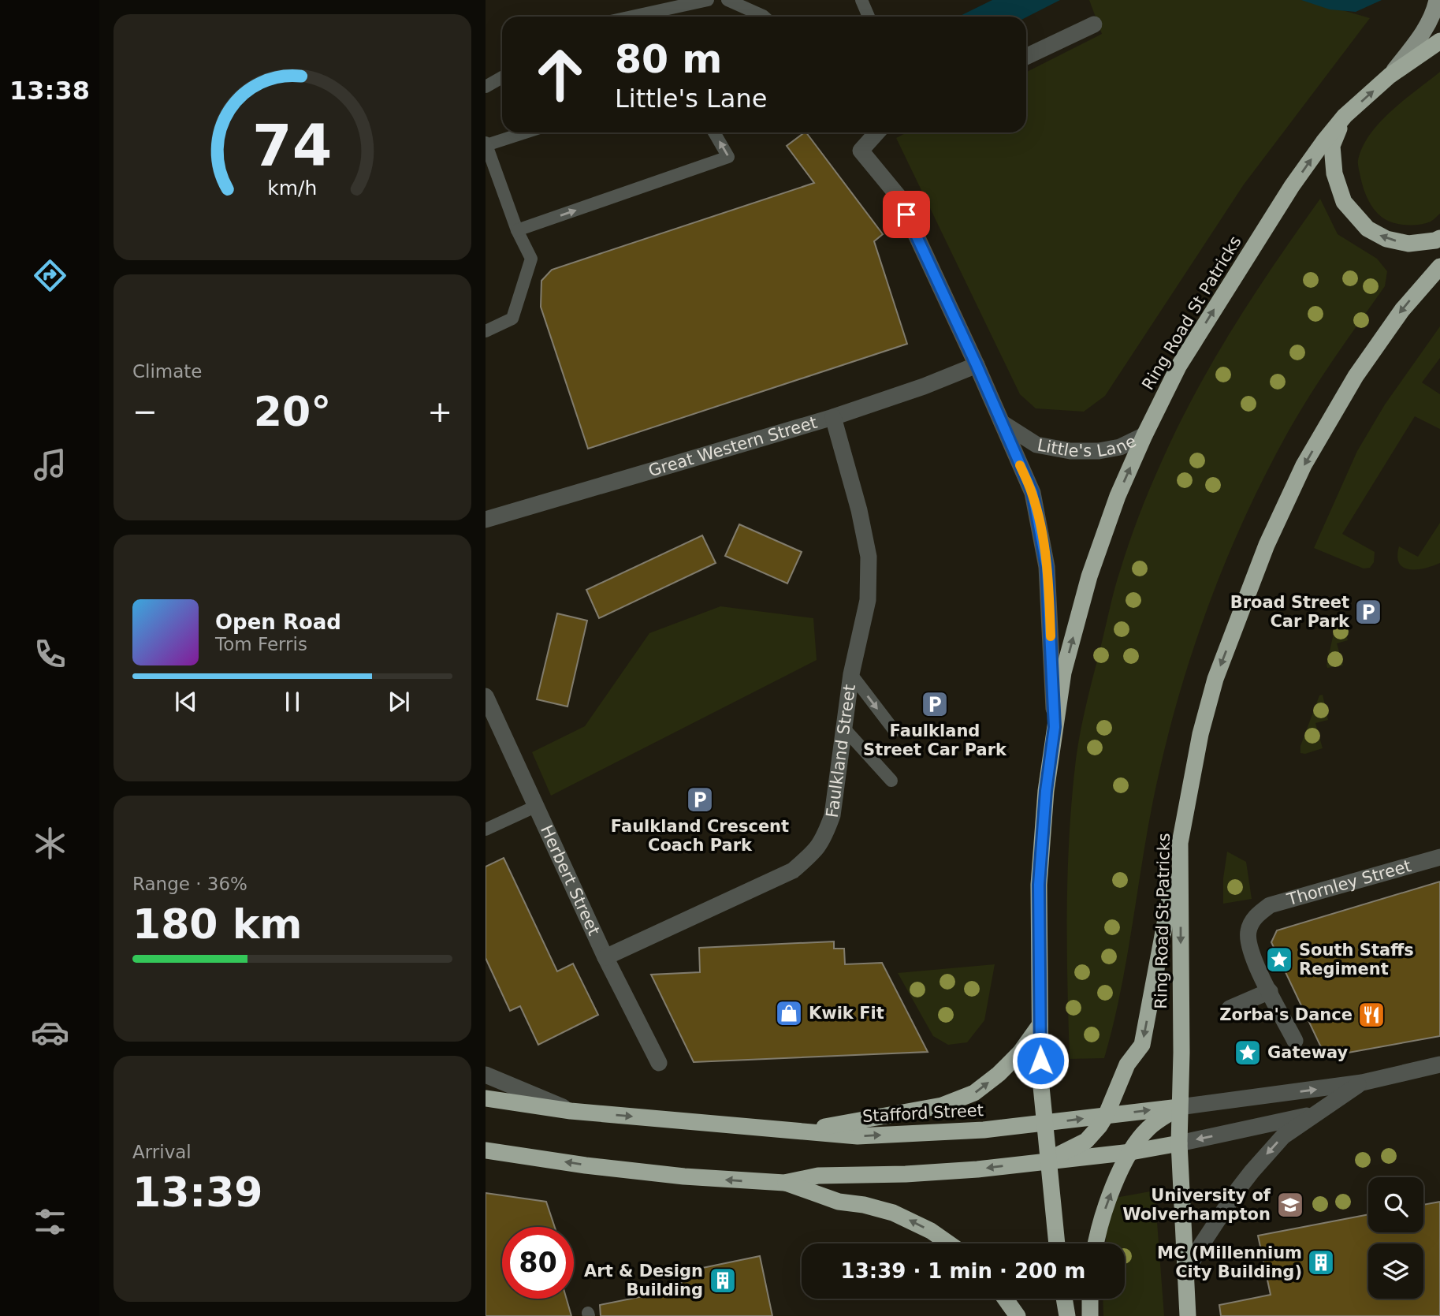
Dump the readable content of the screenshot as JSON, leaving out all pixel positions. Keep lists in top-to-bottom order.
{
  "streets": {
    "highway": ["Ring Road St Patricks", "Stafford Street"],
    "street": [
      "Little's Lane",
      "Great Western Street",
      "Faulkland Street",
      "Herbert Street",
      "Thornley Street"
    ]
  },
  "crossings": [
    ["Ring Road St Patricks", "Little's Lane"],
    ["Ring Road St Patricks", "Stafford Street"],
    ["Little's Lane", "Great Western Street"],
    ["Great Western Street", "Faulkland Street"],
    ["Faulkland Street", "Herbert Street"]
  ],
  "places": {
    "parking": ["Broad Street Car Park", "Faulkland Street Car Park", "Faulkland Crescent Coach Park"],
    "place": ["South Staffs Regiment", "Gateway"],
    "shop": ["Kwik Fit"],
    "restaurant": ["Zorba's Dance"],
    "school or university": ["University of Wolverhampton"],
    "building": ["MC (Millennium City Building)", "Art & Design Building"]
  },
  "page": {
    "tabs": "13:38",
    "turn": ["80 m", "Little's Lane"],
    "tile": [
      "Climate",
      ["Range · 36%", "180 km"],
      ["Arrival", "13:39"]
    ],
    "heat": ["−", "20°", "+"],
    "song": ["Open Road", "Tom Ferris"],
    "limit": "80",
    "trip": "13:39 · 1 min · 200 m",
    "gauge": ["74", "km/h"]
  }
}
